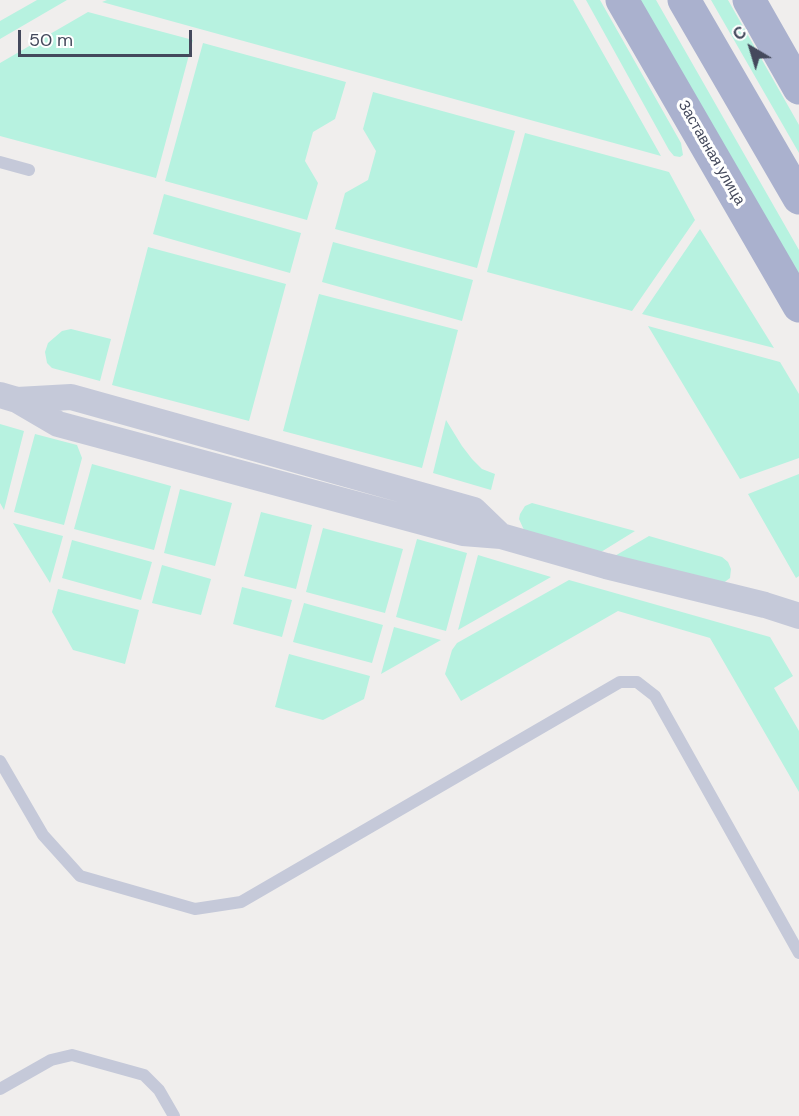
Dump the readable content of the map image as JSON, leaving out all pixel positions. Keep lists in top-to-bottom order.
{
  "streets": {
    "main road": ["Заставная улица"]
  },
  "scale_bar": "50 m",
  "north": "top left"
}
